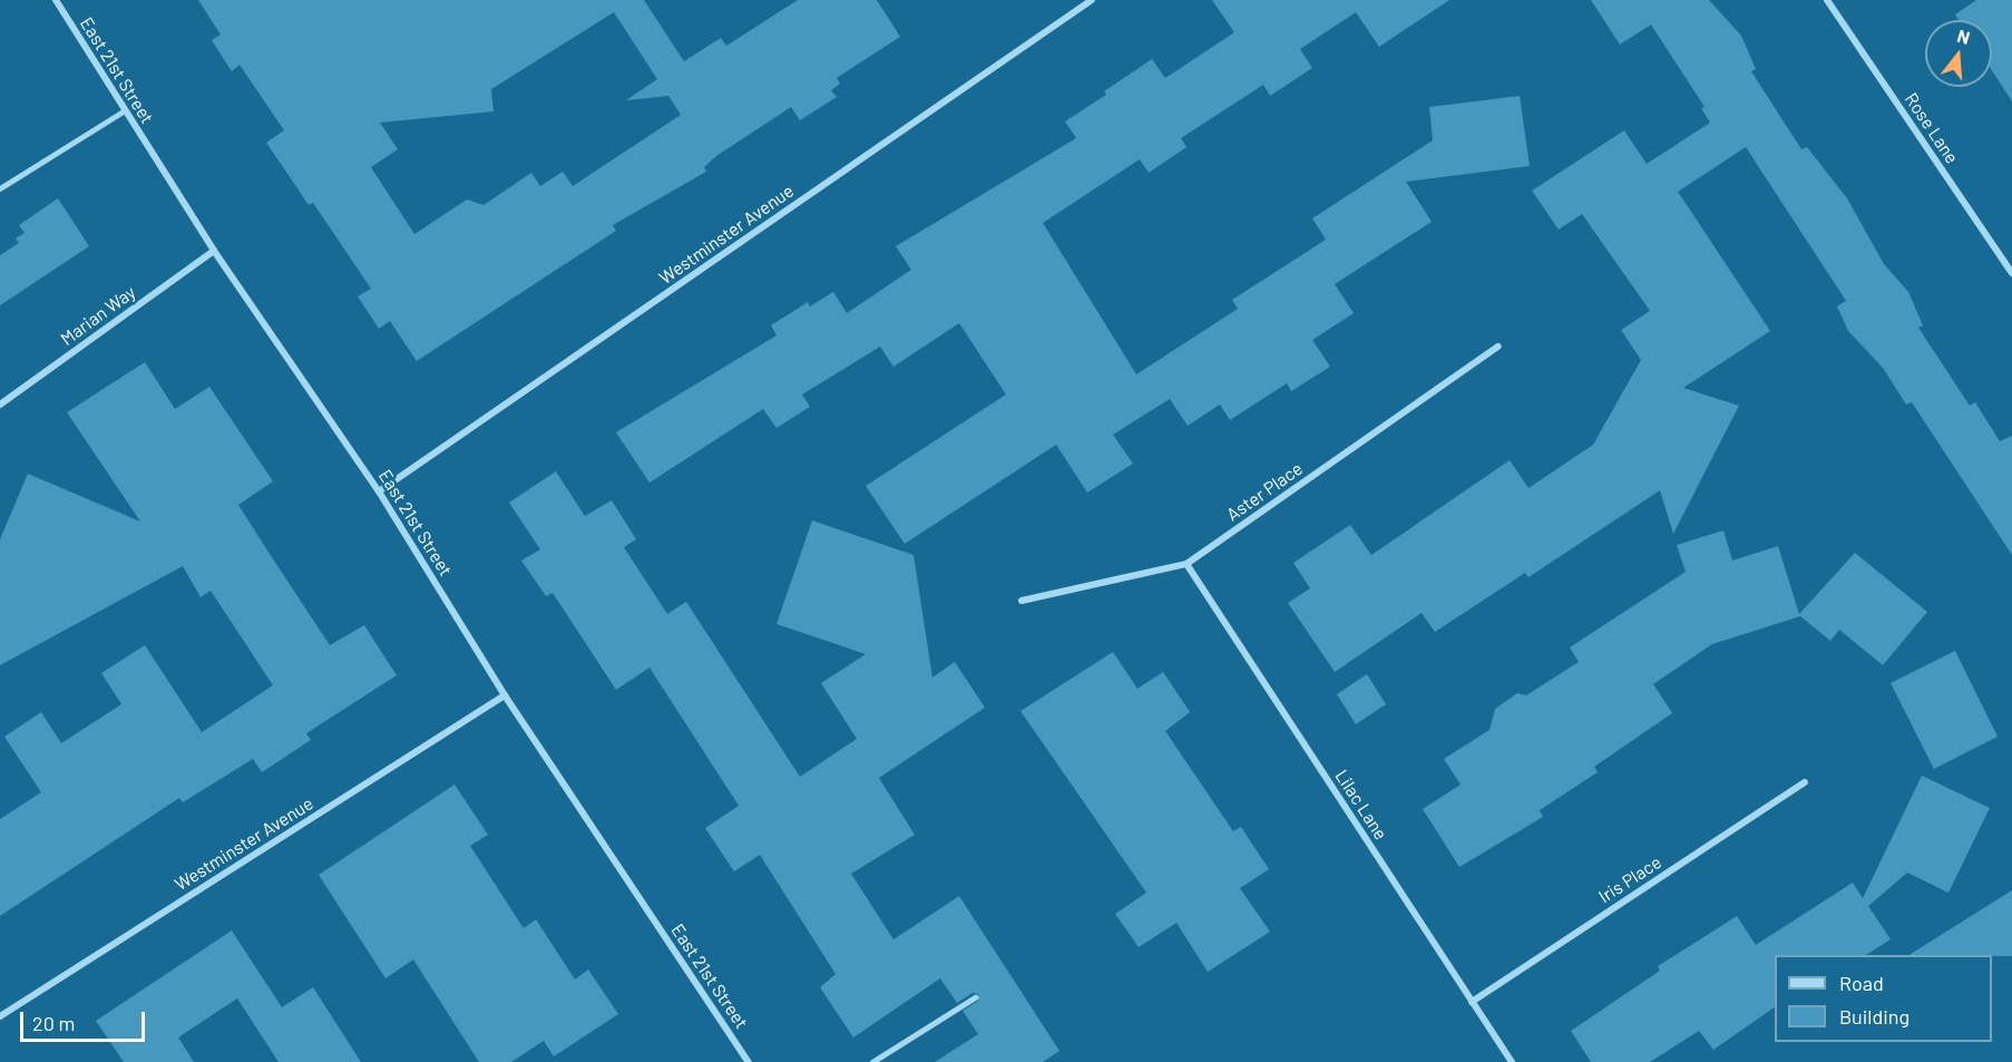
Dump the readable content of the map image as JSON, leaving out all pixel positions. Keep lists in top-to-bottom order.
{
  "streets": {
    "street": [
      "East 21st Street",
      "Rose Lane",
      "Westminster Avenue",
      "Marian Way",
      "Aster Place",
      "Lilac Lane",
      "Iris Place"
    ]
  },
  "crossings": [
    ["East 21st Street", "Westminster Avenue"],
    ["East 21st Street", "Marian Way"],
    ["Aster Place", "Lilac Lane"],
    ["Lilac Lane", "Iris Place"]
  ],
  "legend": ["Road", "Building"],
  "scale_bar": "20 m",
  "north": "top"
}
